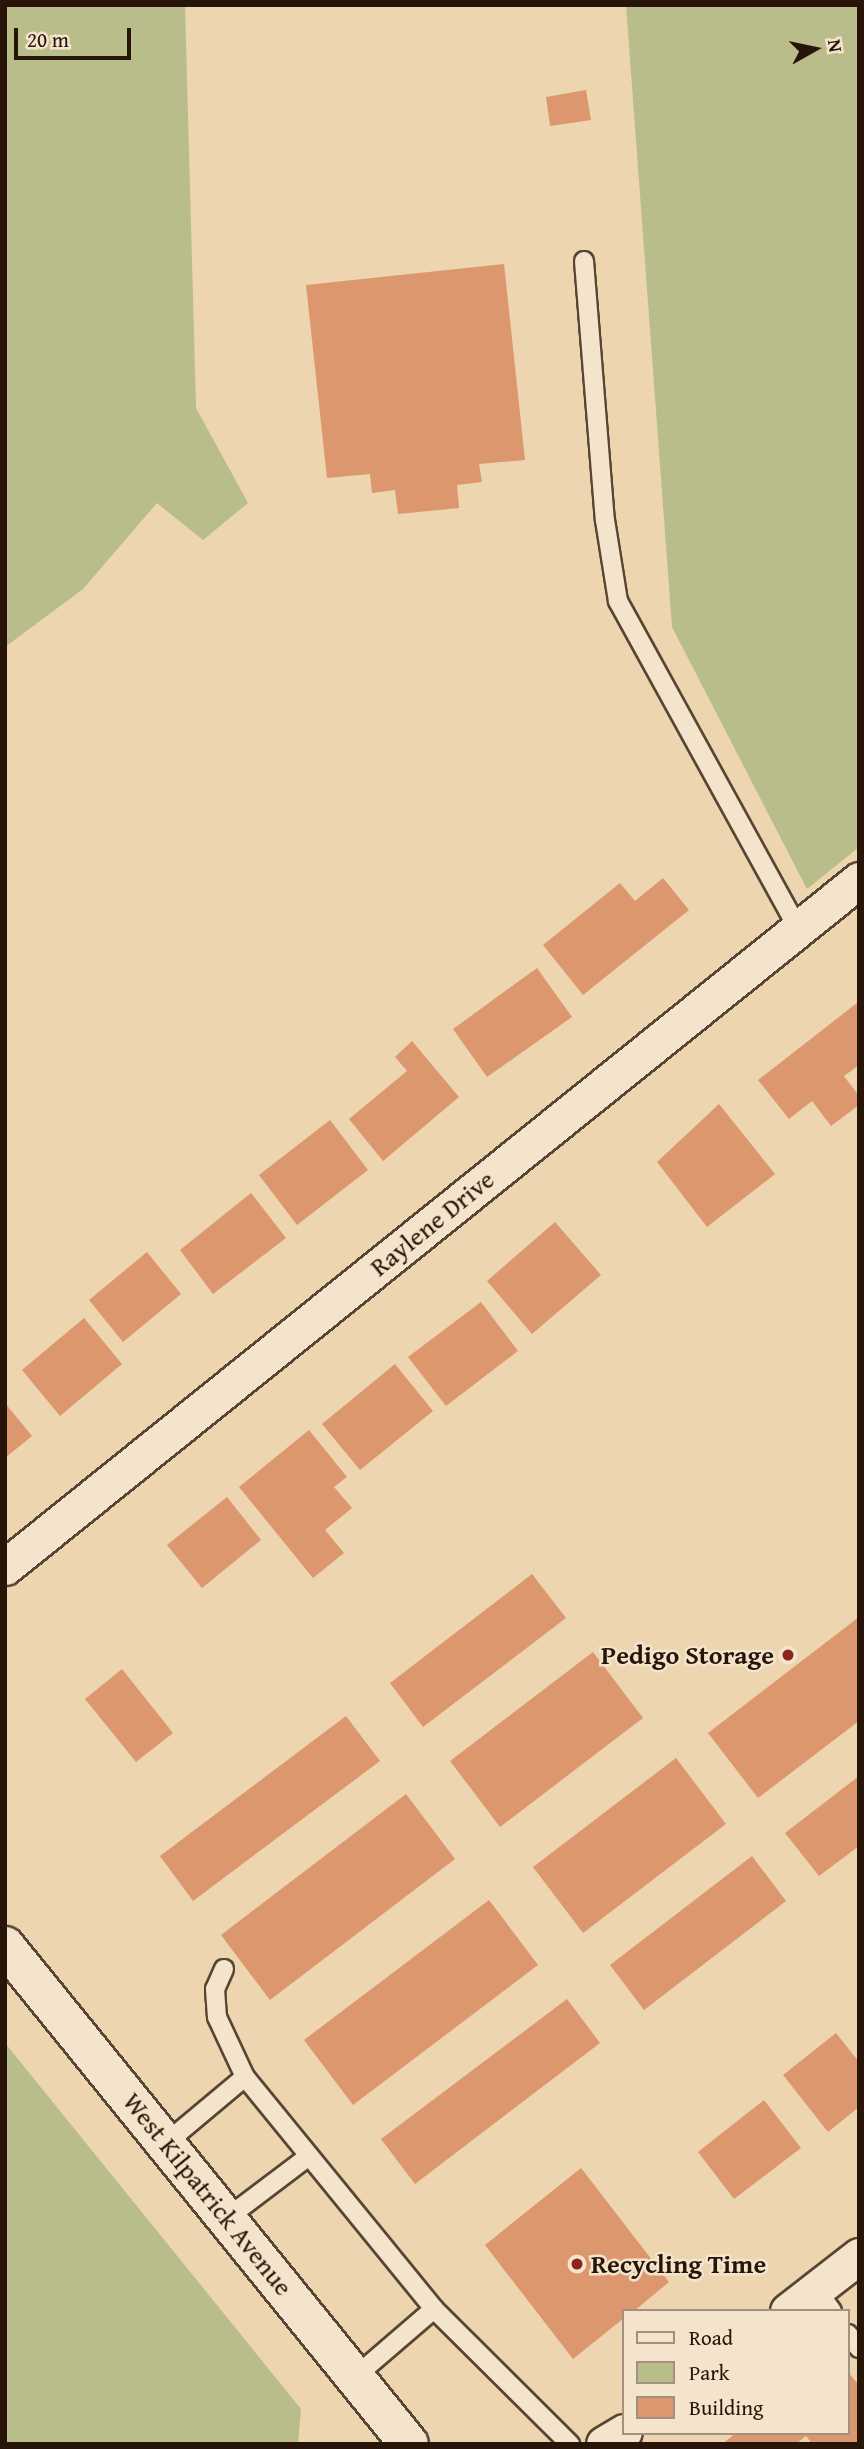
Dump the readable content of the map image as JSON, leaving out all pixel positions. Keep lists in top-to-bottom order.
{
  "streets": {
    "main road": ["West Kilpatrick Avenue"],
    "street": ["Raylene Drive"]
  },
  "places": ["Pedigo Storage", "Recycling Time"],
  "legend": ["Road", "Park", "Building"],
  "scale_bar": "20 m",
  "north": "right"
}
